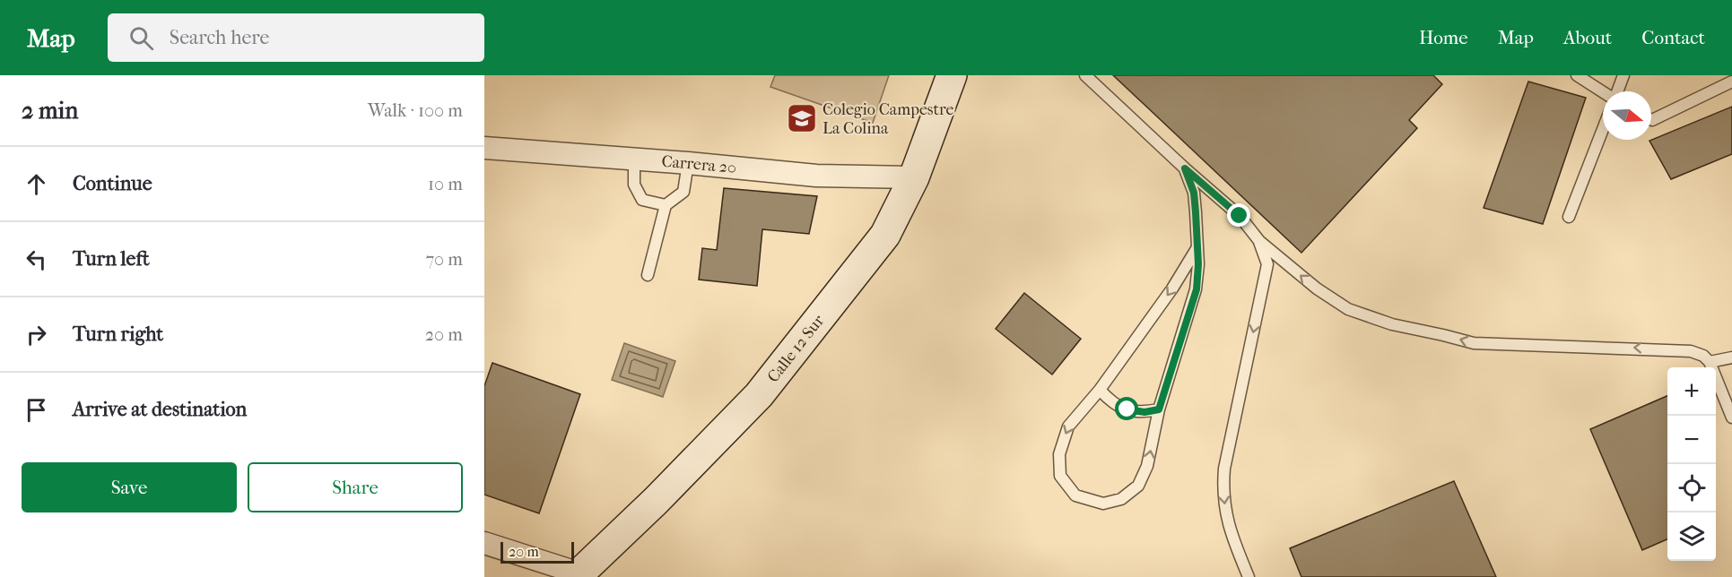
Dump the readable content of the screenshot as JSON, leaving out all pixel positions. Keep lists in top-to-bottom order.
{
  "streets": {
    "main road": ["Calle 12 Sur"],
    "street": ["Carrera 20"]
  },
  "crossings": [
    ["Carrera 20", "Calle 12 Sur"]
  ],
  "places": {
    "school or university": ["Colegio Campestre La Colina"]
  },
  "scale_bar": "20 m",
  "north": "right",
  "page": {
    "header": "Map",
    "search": "Search here",
    "nav": [
      "Home",
      "Map",
      "About",
      "Contact"
    ],
    "heading": ["2 min", "Walk · 100 m"],
    "list": [
      ["Continue", "10 m"],
      ["Turn left", "70 m"],
      ["Turn right", "20 m"],
      "Arrive at destination"
    ],
    "map_buttons": ["+", "−"],
    "buttons": ["Save", "Share"],
    "scale": "20 m"
  }
}
